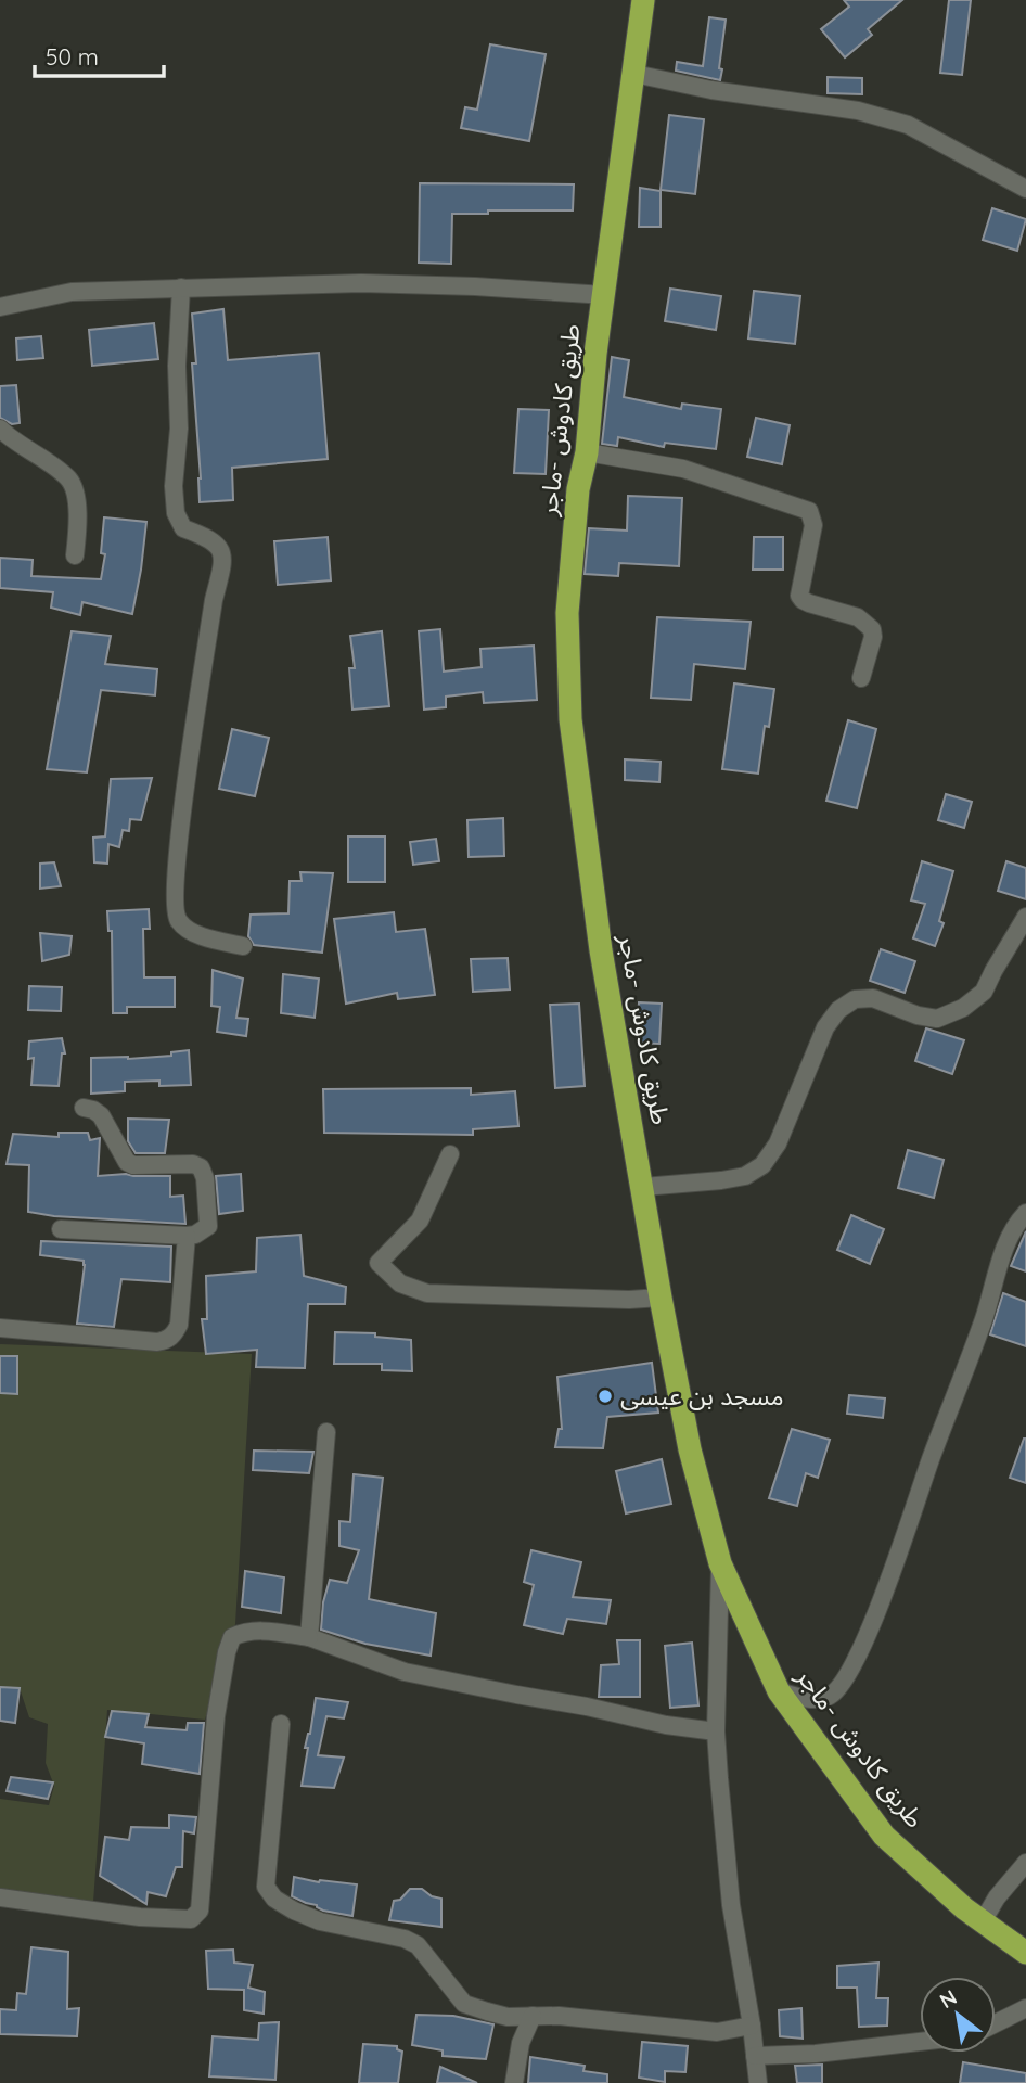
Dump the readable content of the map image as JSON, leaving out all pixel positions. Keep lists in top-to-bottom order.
{
  "streets": {
    "highway": ["طريق كادوش -ماجر"]
  },
  "places": ["مسجد بن عيسى"],
  "scale_bar": "50 m",
  "north": "top left"
}
